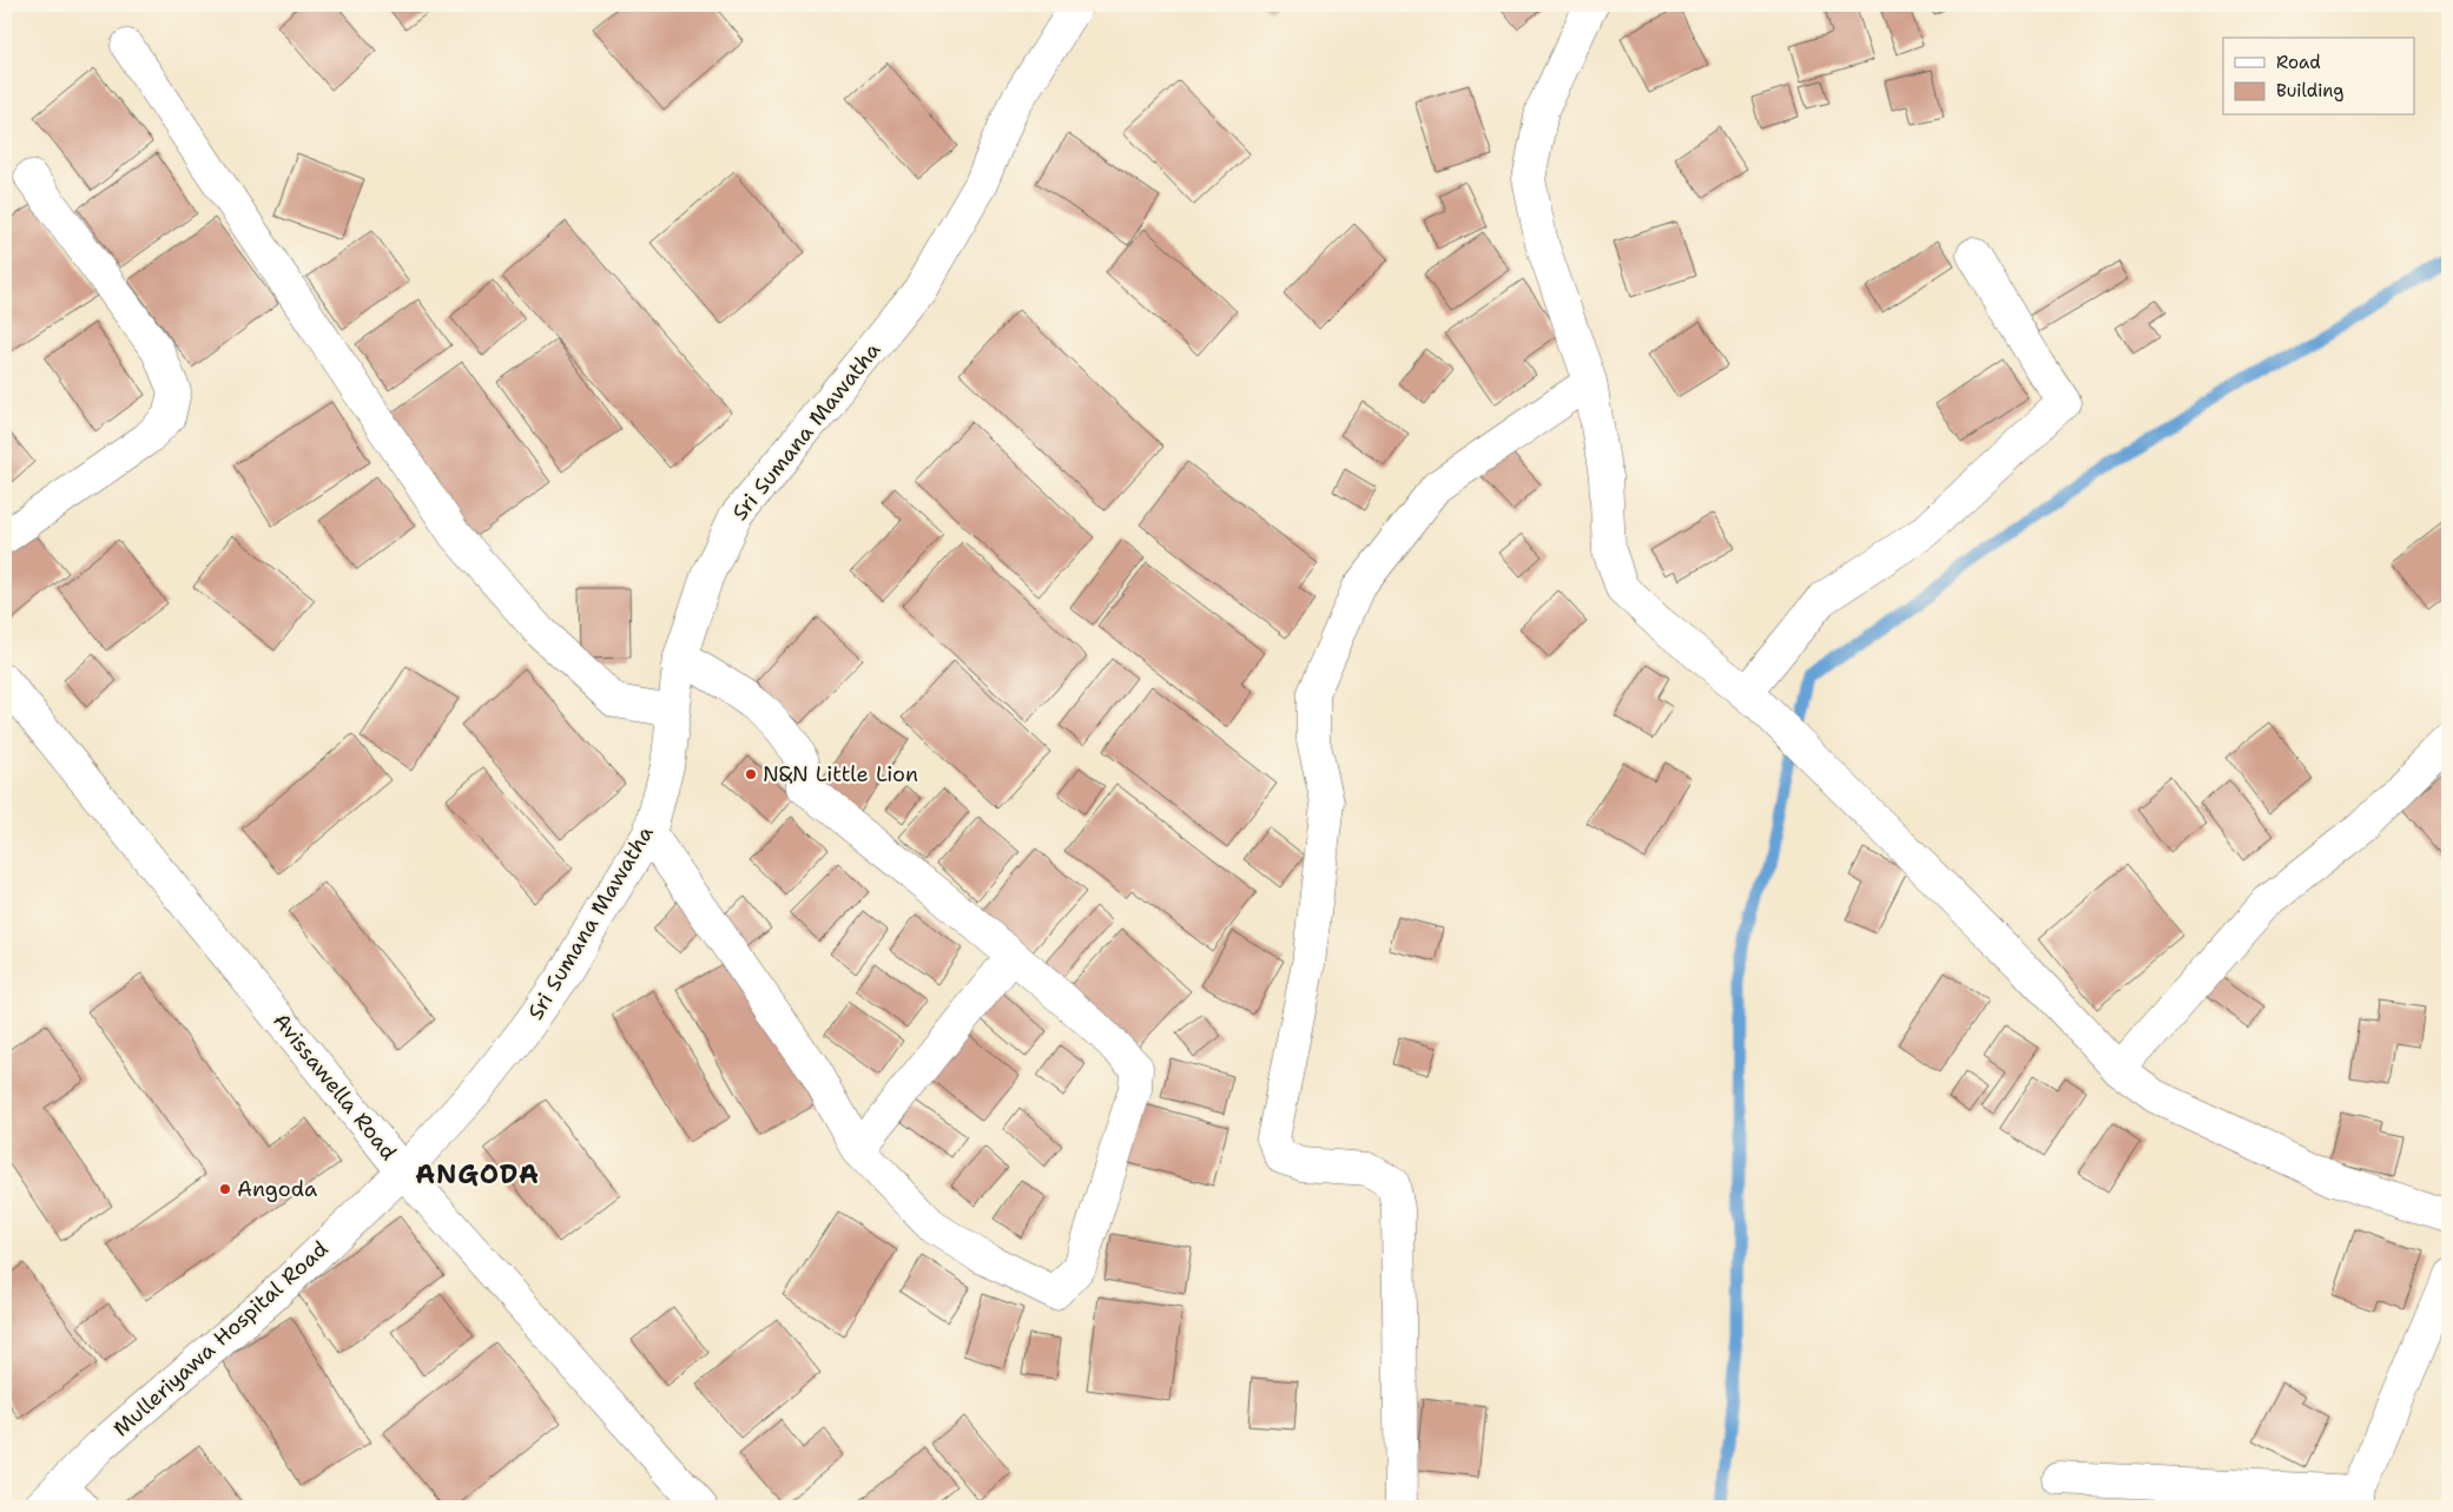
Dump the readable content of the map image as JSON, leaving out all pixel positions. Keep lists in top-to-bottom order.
{
  "streets": {
    "street": ["Sri Sumana Mawatha", "Avissawella Road", "Mulleriyawa Hospital Road"]
  },
  "crossings": [
    ["Sri Sumana Mawatha", "Avissawella Road"],
    ["Sri Sumana Mawatha", "Mulleriyawa Hospital Road"],
    ["Avissawella Road", "Mulleriyawa Hospital Road"]
  ],
  "districts": ["ANGODA"],
  "places": ["N&N Little Lion", "Angoda"],
  "legend": ["Road", "Building"]
}
